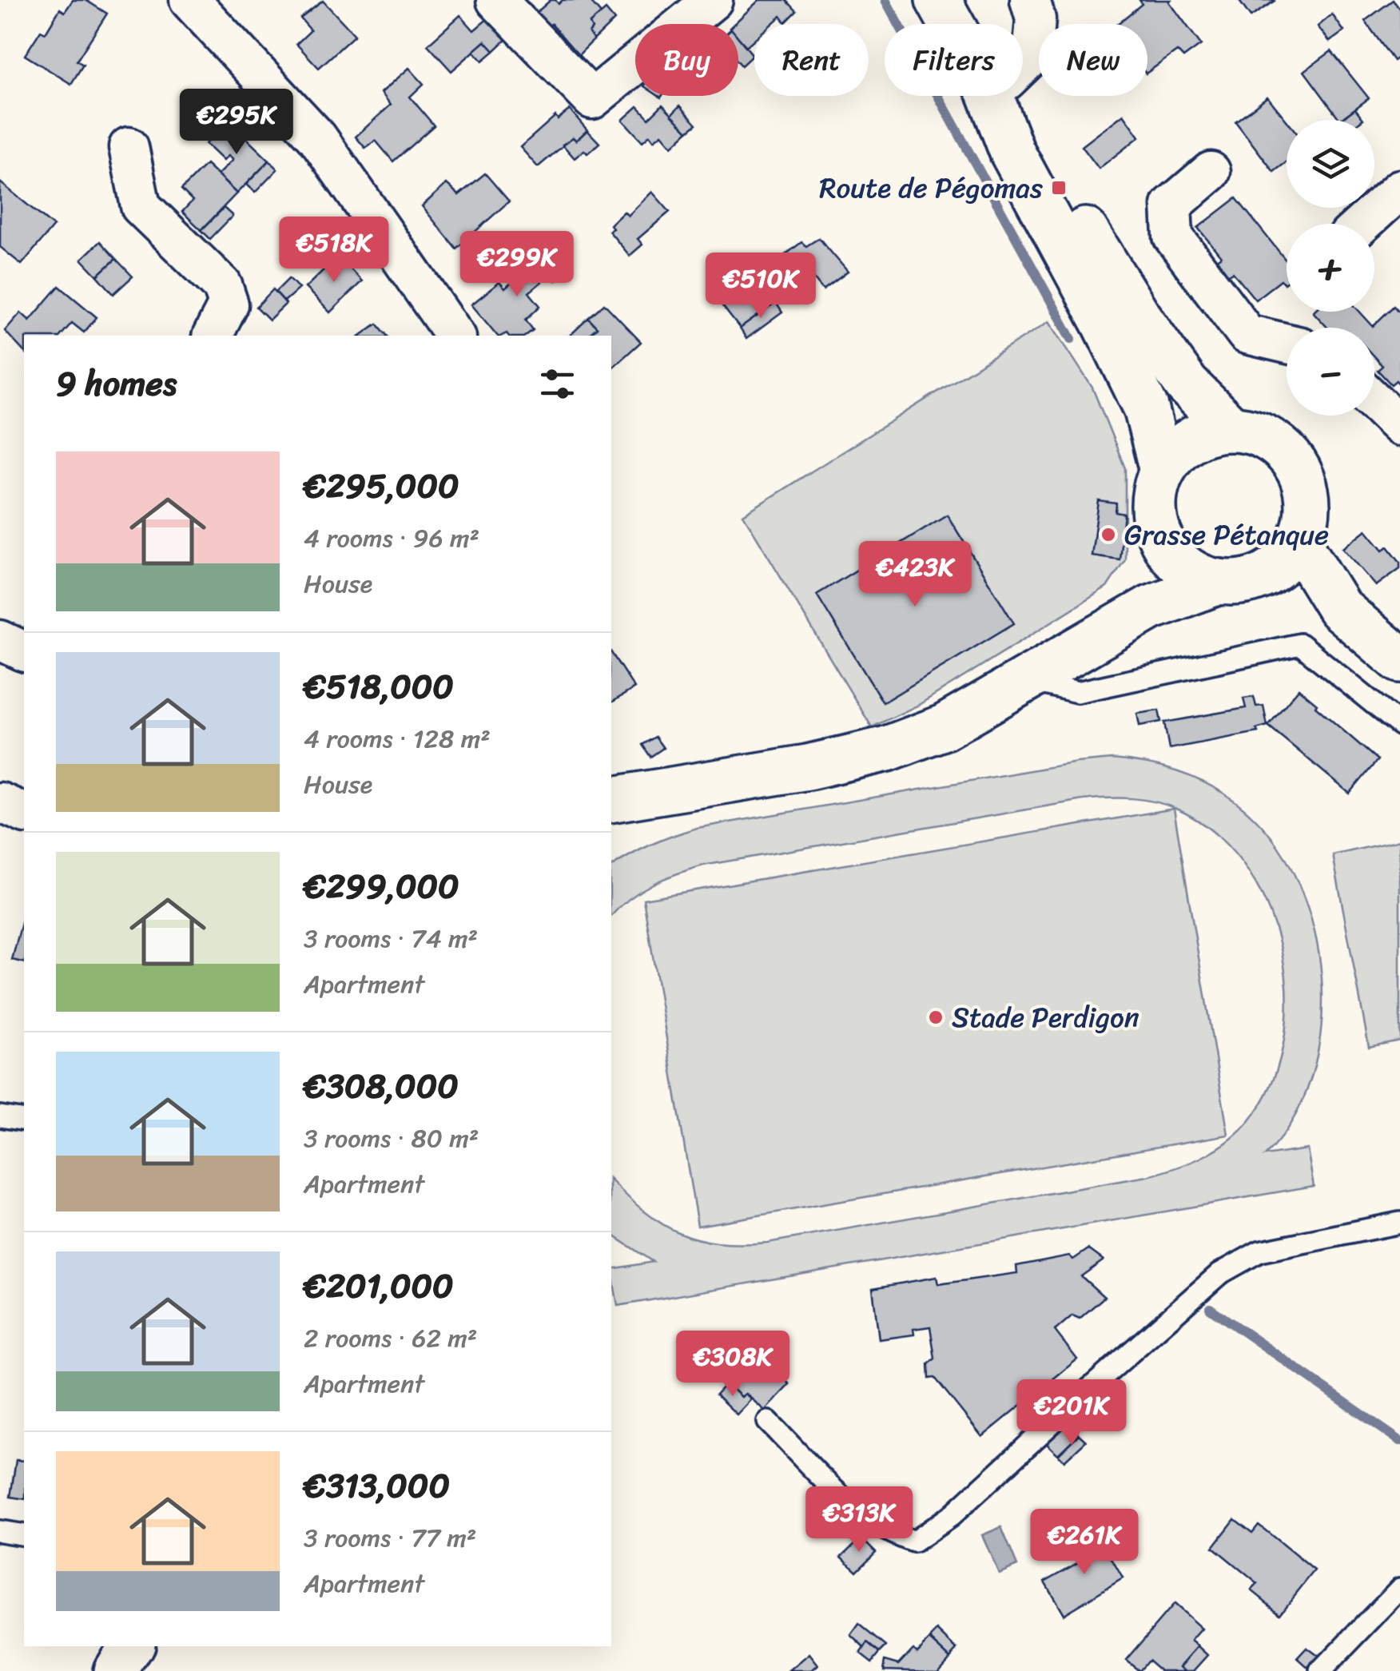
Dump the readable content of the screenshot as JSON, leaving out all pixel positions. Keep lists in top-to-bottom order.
{
  "places": {
    "transit": ["Route de Pégomas"],
    "other": ["Grasse Pétanque", "Stade Perdigon"]
  },
  "page": {
    "chip": [
      "Buy",
      "Rent",
      "Filters",
      "New"
    ],
    "price": [
      "€295K",
      "€518K",
      "€299K",
      "€510K",
      "€423K",
      "€308K",
      "€201K",
      "€313K",
      "€261K"
    ],
    "map_buttons": ["+", "−"],
    "heading": "9 homes",
    "list": [
      {
        "name": "€295,000",
        "note": "4 rooms · 96 m² · House"
      },
      {
        "name": "€518,000",
        "note": "4 rooms · 128 m² · House"
      },
      {
        "name": "€299,000",
        "note": "3 rooms · 74 m² · Apartment"
      },
      {
        "name": "€308,000",
        "note": "3 rooms · 80 m² · Apartment"
      },
      {
        "name": "€201,000",
        "note": "2 rooms · 62 m² · Apartment"
      },
      {
        "name": "€313,000",
        "note": "3 rooms · 77 m² · Apartment"
      }
    ]
  }
}
